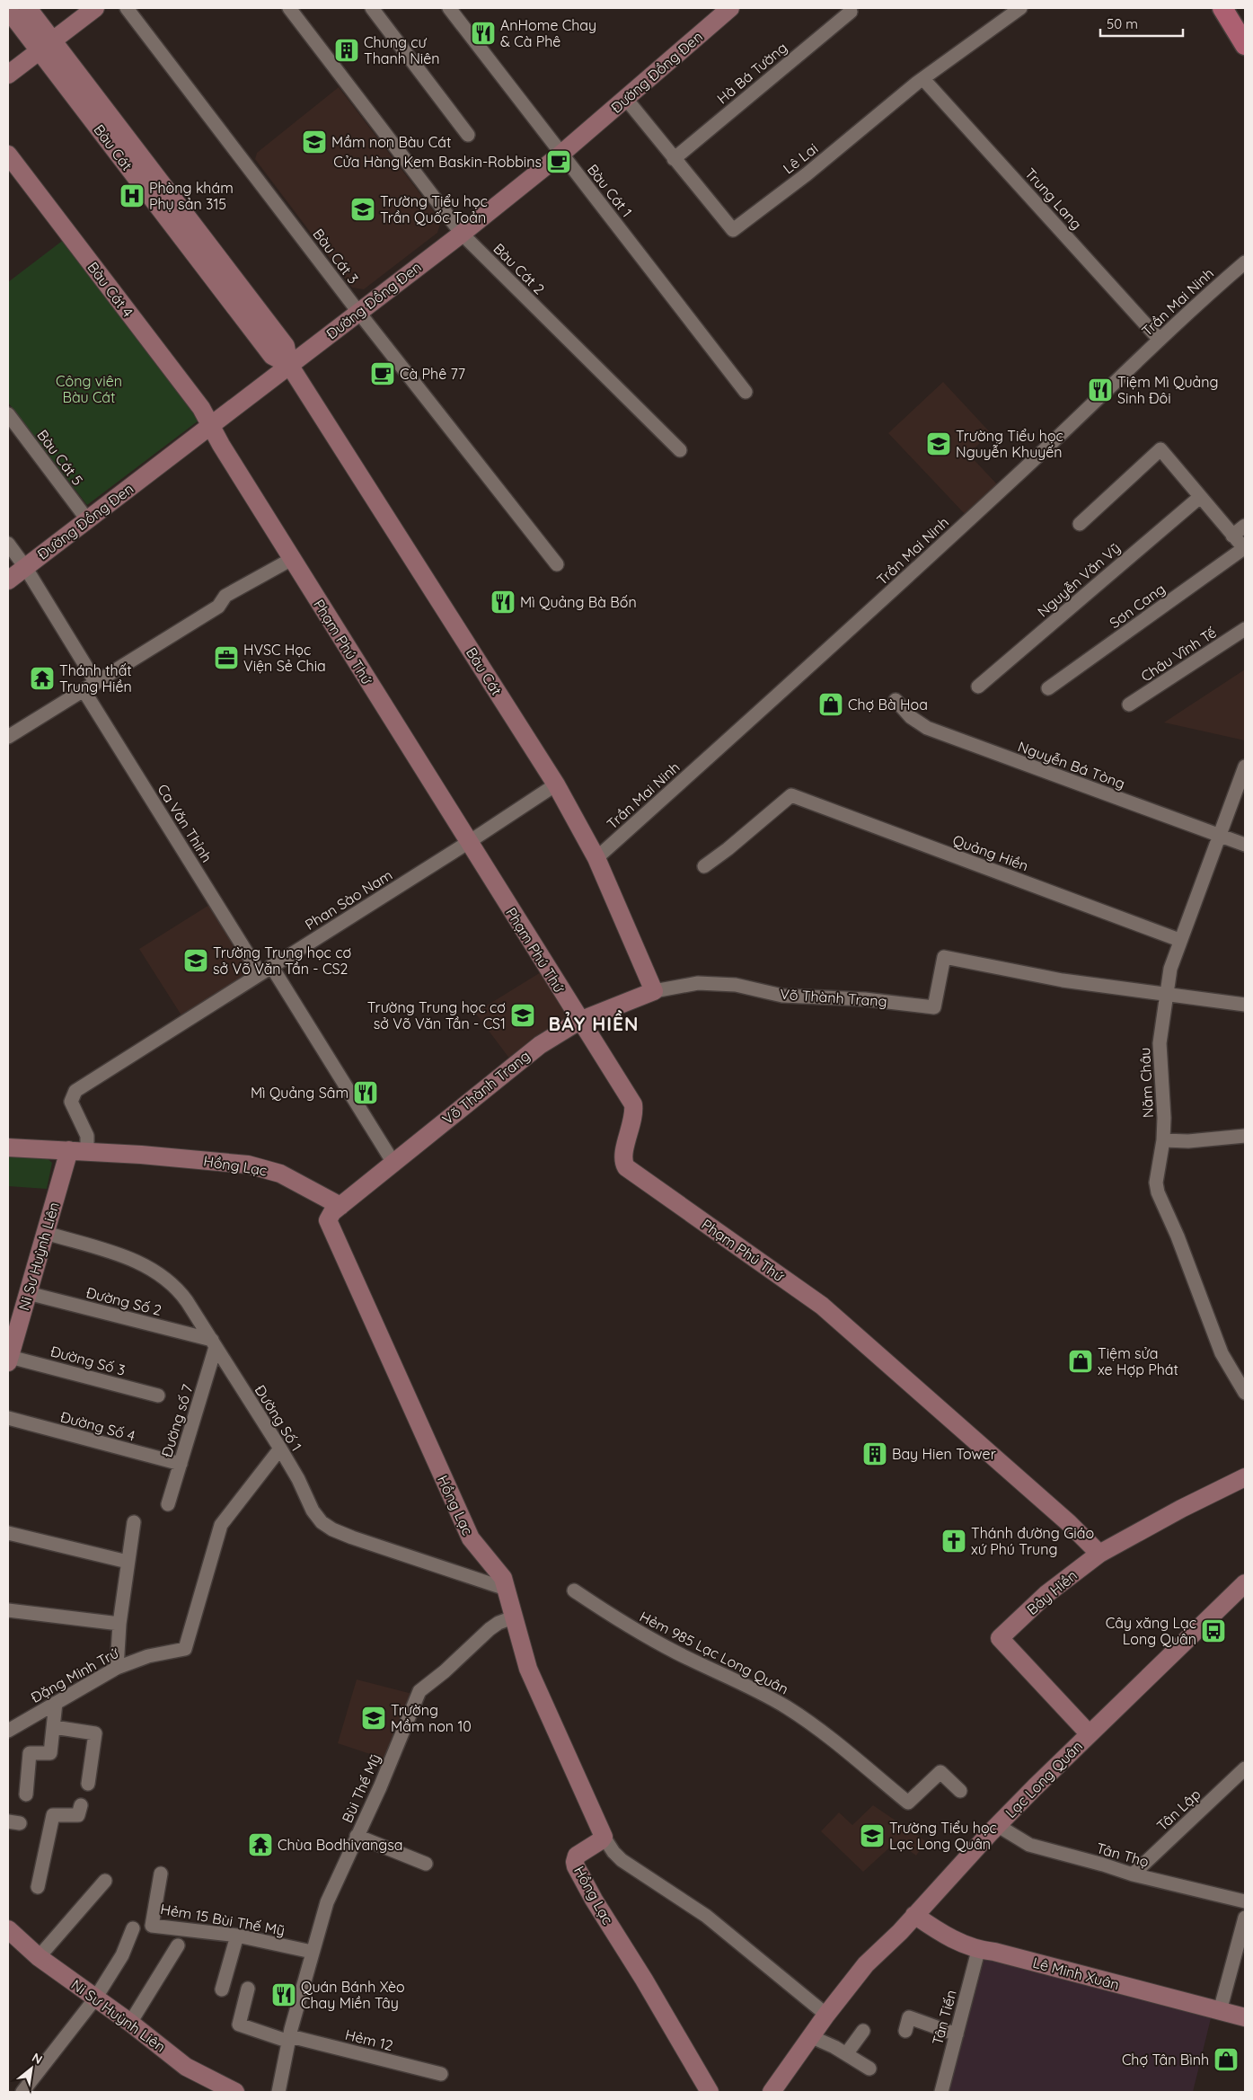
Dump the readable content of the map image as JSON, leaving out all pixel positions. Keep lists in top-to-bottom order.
{
  "streets": {
    "street": [
      "Đường Đồng Đen",
      "Hà Bá Tường",
      "Bàu Cát",
      "Lê Lai",
      "Bàu Cát 1",
      "Trung Lang",
      "Bàu Cát 3",
      "Bàu Cát 2",
      "Bàu Cát 4",
      "Trần Mai Ninh",
      "Bàu Cát 5",
      "Nguyễn Văn Vỹ",
      "Sơn Cang",
      "Phạm Phú Thứ",
      "Châu Vĩnh Tế",
      "Nguyễn Bá Tòng",
      "Ca Văn Thỉnh",
      "Quảng Hiền",
      "Phan Sào Nam",
      "Võ Thành Trang",
      "Năm Châu",
      "Hồng Lạc",
      "Ni Sư Huỳnh Liên",
      "Đường Số 2",
      "Đường Số 3",
      "Đường Số 1",
      "Đường số 7",
      "Đường Số 4",
      "Bảy Hiền",
      "Hẻm 985 Lạc Long Quân",
      "Đặng Minh Trứ",
      "Lạc Long Quân",
      "Bùi Thế Mỹ",
      "Tân Lập",
      "Tân Thọ",
      "Hẻm 15 Bùi Thế Mỹ",
      "Lê Minh Xuân",
      "Tân Tiến",
      "Hẻm 12"
    ]
  },
  "crossings": [
    ["Đường Đồng Đen", "Bàu Cát"],
    ["Đường Đồng Đen", "Lê Lai"],
    ["Đường Đồng Đen", "Bàu Cát 1"],
    ["Đường Đồng Đen", "Bàu Cát 3"],
    ["Đường Đồng Đen", "Bàu Cát 2"],
    ["Đường Đồng Đen", "Bàu Cát 4"],
    ["Đường Đồng Đen", "Bàu Cát 5"],
    ["Đường Đồng Đen", "Phạm Phú Thứ"],
    ["Đường Đồng Đen", "Ca Văn Thỉnh"],
    ["Hà Bá Tường", "Lê Lai"],
    ["Bàu Cát", "Trần Mai Ninh"],
    ["Bàu Cát", "Phan Sào Nam"],
    ["Bàu Cát", "Võ Thành Trang"],
    ["Lê Lai", "Trung Lang"],
    ["Trung Lang", "Trần Mai Ninh"],
    ["Bàu Cát 4", "Phạm Phú Thứ"],
    ["Phạm Phú Thứ", "Phan Sào Nam"],
    ["Phạm Phú Thứ", "Võ Thành Trang"],
    ["Phạm Phú Thứ", "Bảy Hiền"],
    ["Nguyễn Bá Tòng", "Năm Châu"],
    ["Ca Văn Thỉnh", "Phan Sào Nam"],
    ["Ca Văn Thỉnh", "Võ Thành Trang"],
    ["Quảng Hiền", "Năm Châu"],
    ["Phan Sào Nam", "Hồng Lạc"],
    ["Phan Sào Nam", "Ni Sư Huỳnh Liên"],
    ["Võ Thành Trang", "Năm Châu"],
    ["Võ Thành Trang", "Hồng Lạc"],
    ["Hồng Lạc", "Ni Sư Huỳnh Liên"],
    ["Hồng Lạc", "Đường Số 1"],
    ["Hồng Lạc", "Bùi Thế Mỹ"],
    ["Ni Sư Huỳnh Liên", "Đường Số 2"],
    ["Ni Sư Huỳnh Liên", "Đường Số 3"],
    ["Ni Sư Huỳnh Liên", "Đường Số 1"],
    ["Đường Số 2", "Đường Số 1"],
    ["Đường Số 2", "Đường số 7"],
    ["Đường Số 1", "Đường số 7"],
    ["Đường Số 1", "Đặng Minh Trứ"],
    ["Đường số 7", "Đường Số 4"],
    ["Bảy Hiền", "Lạc Long Quân"],
    ["Lạc Long Quân", "Tân Thọ"],
    ["Lạc Long Quân", "Lê Minh Xuân"],
    ["Bùi Thế Mỹ", "Hẻm 15 Bùi Thế Mỹ"],
    ["Bùi Thế Mỹ", "Hẻm 12"],
    ["Tân Lập", "Tân Thọ"],
    ["Lê Minh Xuân", "Tân Tiến"]
  ],
  "districts": ["BẢY HIỀN"],
  "parks": ["Công viên Bàu Cát"],
  "places": {
    "restaurant": [
      "AnHome Chay & Cà Phê",
      "Tiệm Mì Quảng Sinh Đôi",
      "Mì Quảng Bà Bốn",
      "Mì Quảng Sâm",
      "Quán Bánh Xèo Chay Miền Tây"
    ],
    "building": ["Chung cư Thanh Niên", "Bay Hien Tower"],
    "school or university": [
      "Mầm non Bàu Cát",
      "Trường Tiểu học Trần Quốc Toản",
      "Trường Tiểu học Nguyễn Khuyến",
      "Trường Trung học cơ sở Võ Văn Tần - CS2",
      "Trường Trung học cơ sở Võ Văn Tần - CS1",
      "Trường Mầm non 10",
      "Trường Tiểu học Lạc Long Quân"
    ],
    "cafe": ["Cửa Hàng Kem Baskin-Robbins", "Cà Phê 77"],
    "hospital": ["Phòng khám Phụ sản 315"],
    "office": ["HVSC Học Viện Sẻ Chia"],
    "temple": ["Thánh thất Trung Hiền", "Chùa Bodhivangsa"],
    "shop": ["Chợ Bà Hoa", "Tiệm sửa xe Hợp Phát", "Chợ Tân Bình"],
    "church": ["Thánh đường Giáo xứ Phú Trung"],
    "bus stop": ["Cây xăng Lạc Long Quân"]
  },
  "scale_bar": "50 m",
  "north": "top right"
}
